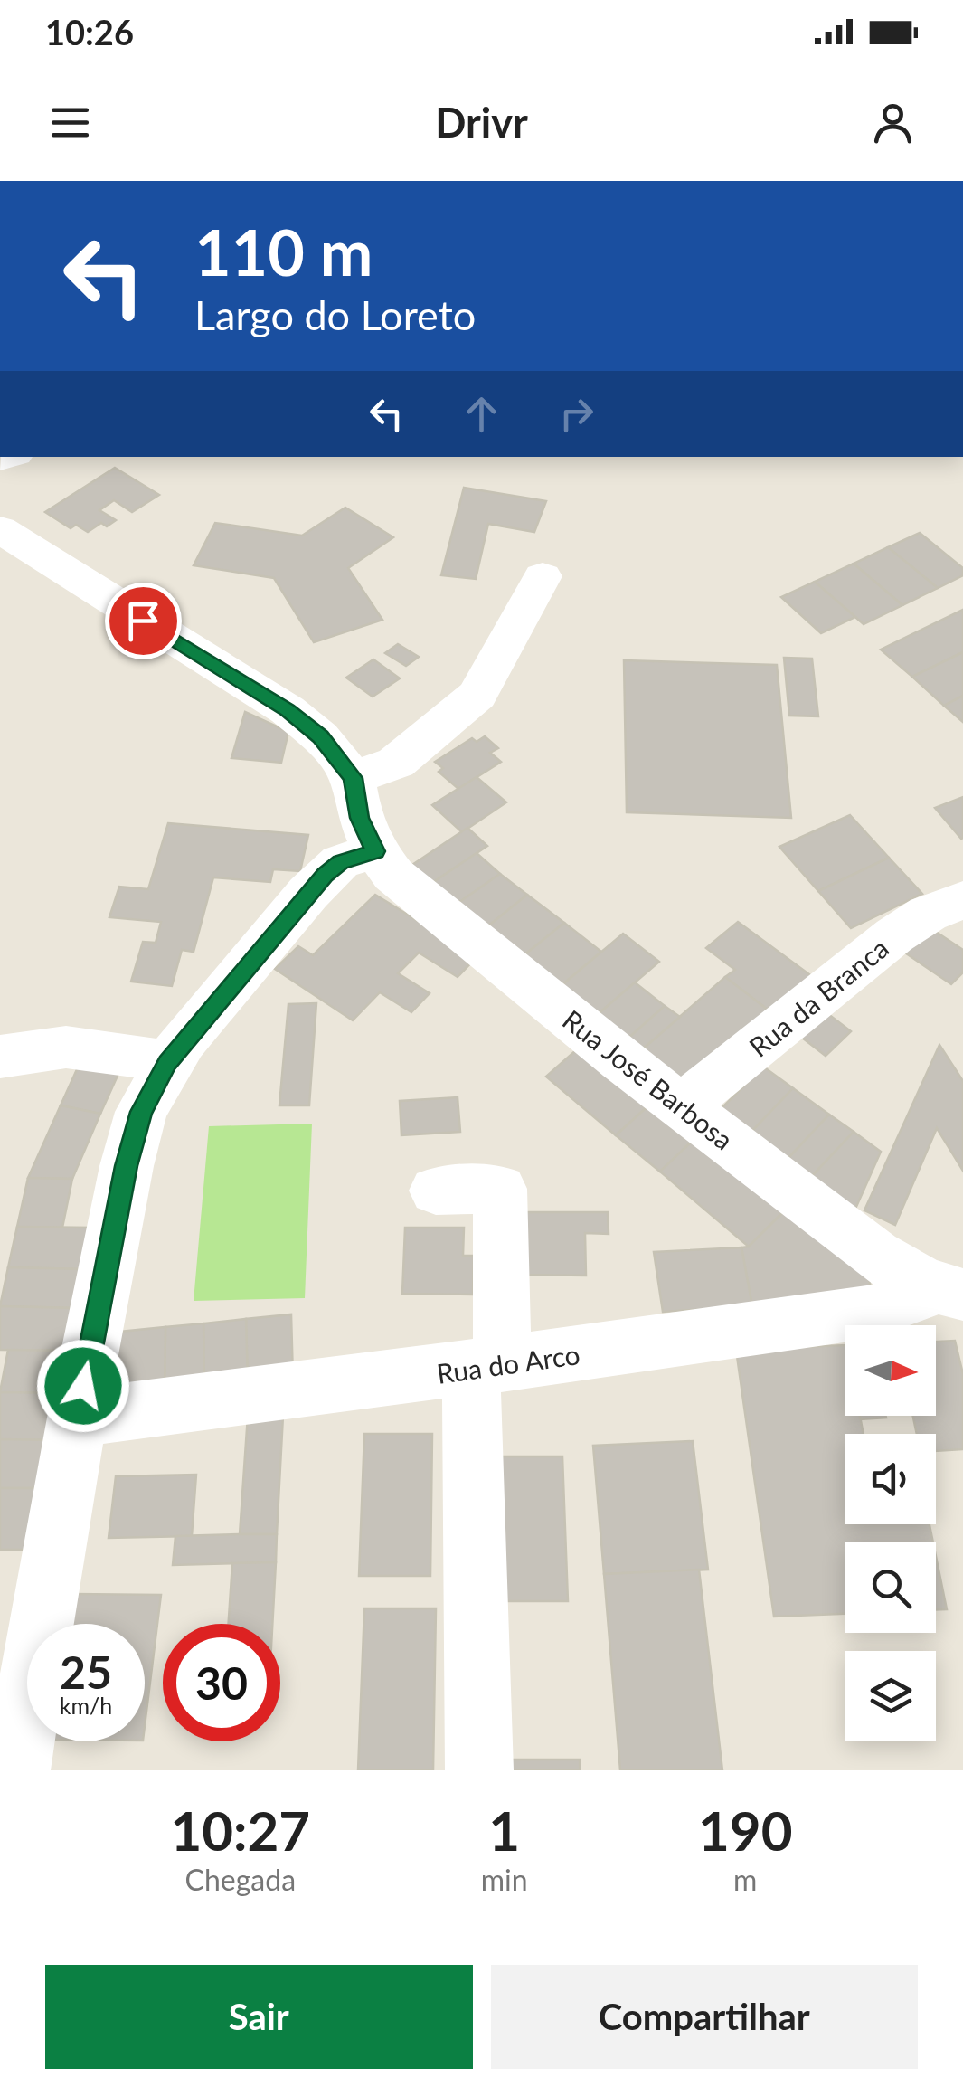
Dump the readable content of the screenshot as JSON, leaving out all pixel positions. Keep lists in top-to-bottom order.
{
  "streets": {
    "street": ["Rua da Branca", "Rua José Barbosa", "Rua do Arco"]
  },
  "crossings": [
    ["Rua da Branca", "Rua José Barbosa"],
    ["Rua José Barbosa", "Rua do Arco"]
  ],
  "north": "right",
  "page": {
    "status": "10:26",
    "header": "Drivr",
    "turn": ["110 m", "Largo do Loreto"],
    "speed": "25 km/h",
    "limit": "30",
    "eta": [
      "10:27",
      "Chegada",
      "1",
      "min",
      "190",
      "m"
    ],
    "buttons": ["Sair", "Compartilhar"]
  }
}
